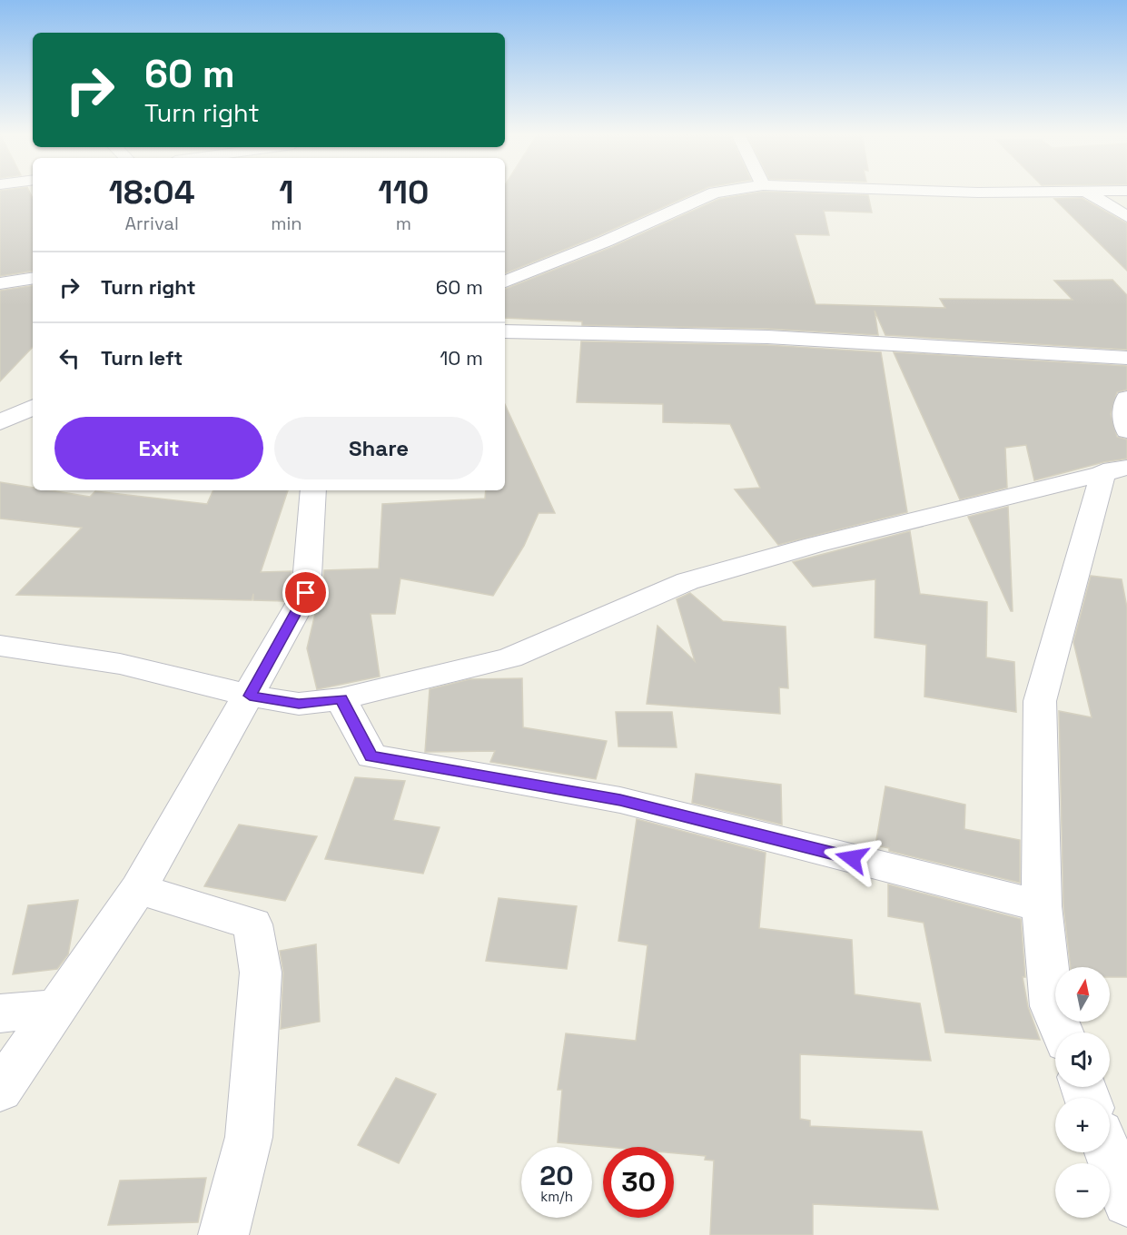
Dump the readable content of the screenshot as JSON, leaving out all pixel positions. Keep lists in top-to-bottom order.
{
  "north": "top",
  "page": {
    "turn": ["60 m", "Turn right"],
    "eta": [
      "18:04",
      "Arrival",
      "1",
      "min",
      "110",
      "m"
    ],
    "list": [
      {
        "name": "Turn right",
        "value": "60 m"
      },
      {
        "name": "Turn left",
        "value": "10 m"
      }
    ],
    "buttons": ["Exit", "Share"],
    "map_buttons": ["+", "−"],
    "speed": "20 km/h",
    "limit": "30"
  }
}
